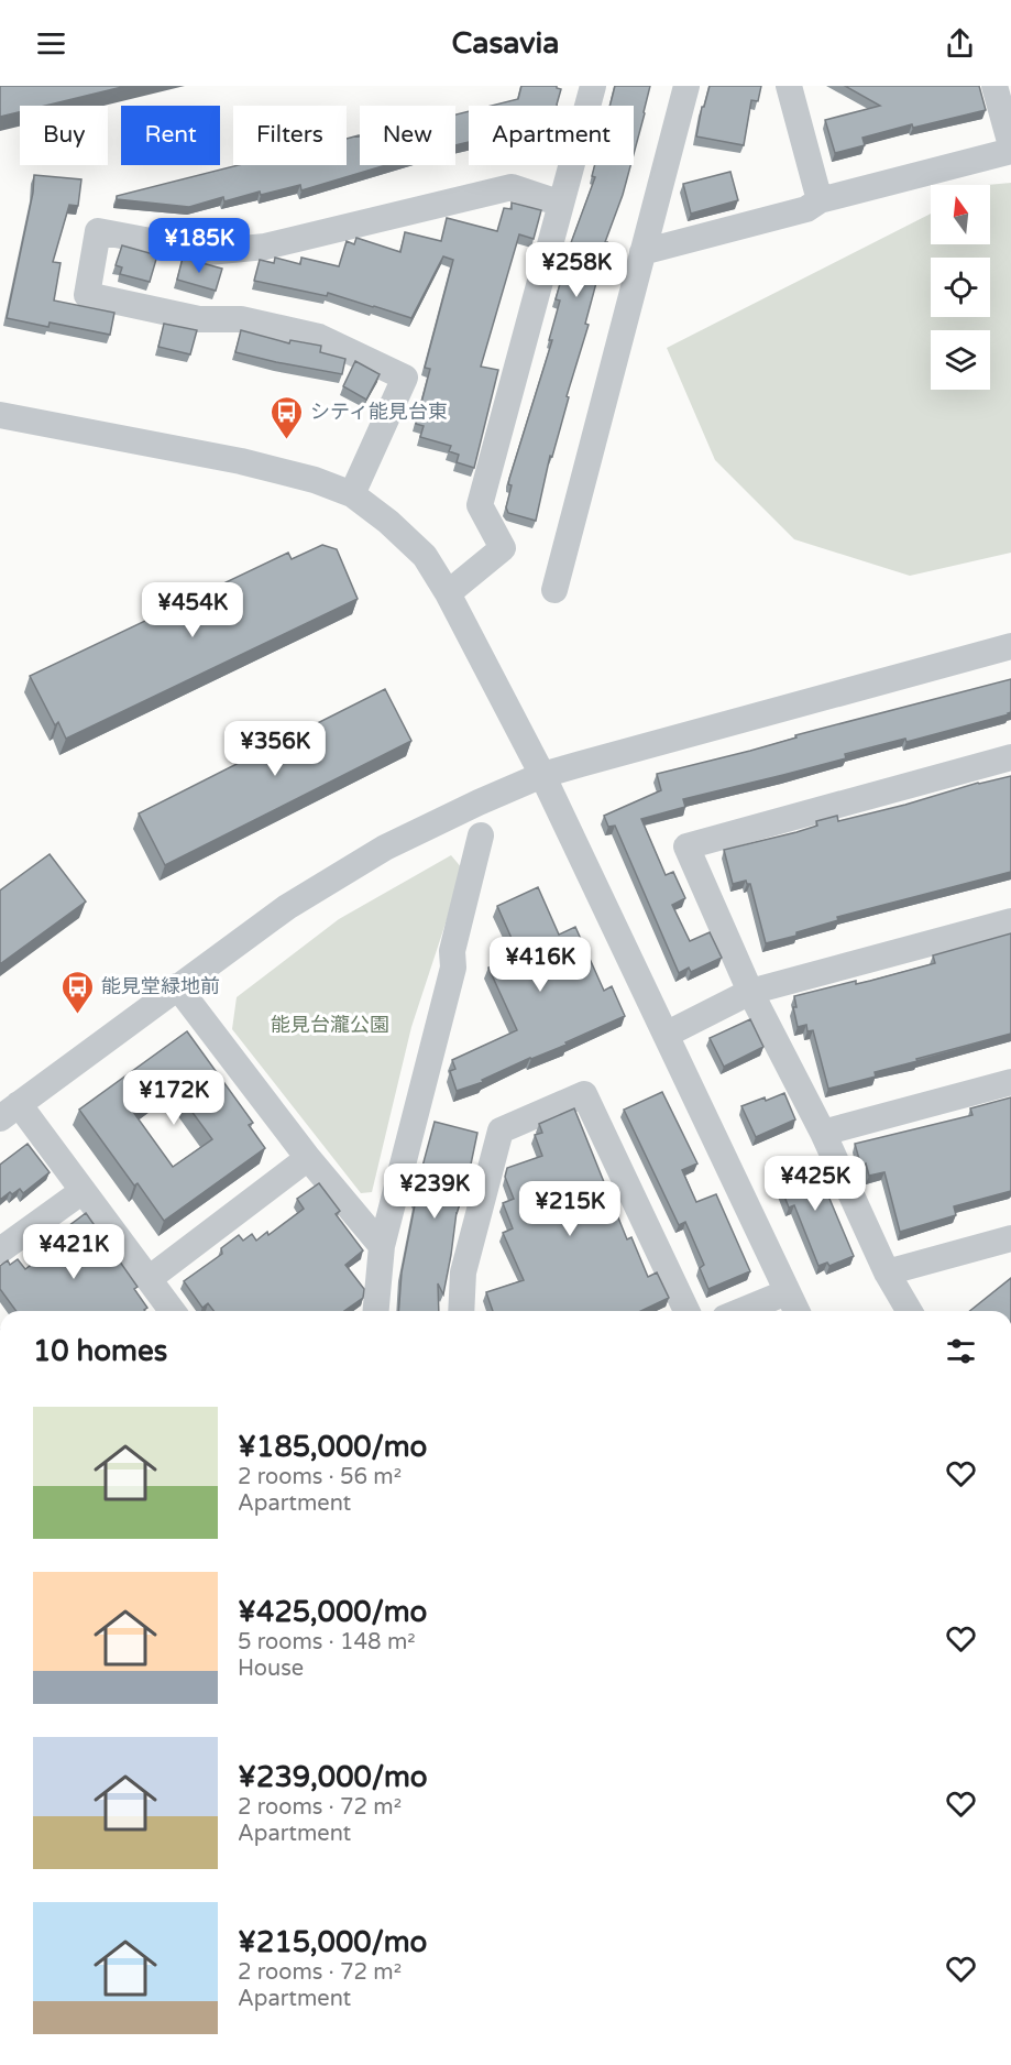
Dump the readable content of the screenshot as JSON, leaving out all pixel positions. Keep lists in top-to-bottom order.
{
  "parks": ["能見台瀧公園"],
  "places": {
    "bus stop": ["シティ能見台東", "能見堂緑地前"]
  },
  "north": "top",
  "page": {
    "header": "Casavia",
    "chip": [
      "Buy",
      "Rent",
      "Filters",
      "New",
      "Apartment"
    ],
    "price": [
      "¥185K",
      "¥258K",
      "¥454K",
      "¥356K",
      "¥416K",
      "¥172K",
      "¥425K",
      "¥239K",
      "¥215K",
      "¥421K"
    ],
    "heading": "10 homes",
    "list": [
      {
        "name": "¥185,000/mo",
        "note": "2 rooms · 56 m² · Apartment"
      },
      {
        "name": "¥425,000/mo",
        "note": "5 rooms · 148 m² · House"
      },
      {
        "name": "¥239,000/mo",
        "note": "2 rooms · 72 m² · Apartment"
      },
      {
        "name": "¥215,000/mo",
        "note": "2 rooms · 72 m² · Apartment"
      }
    ]
  }
}
